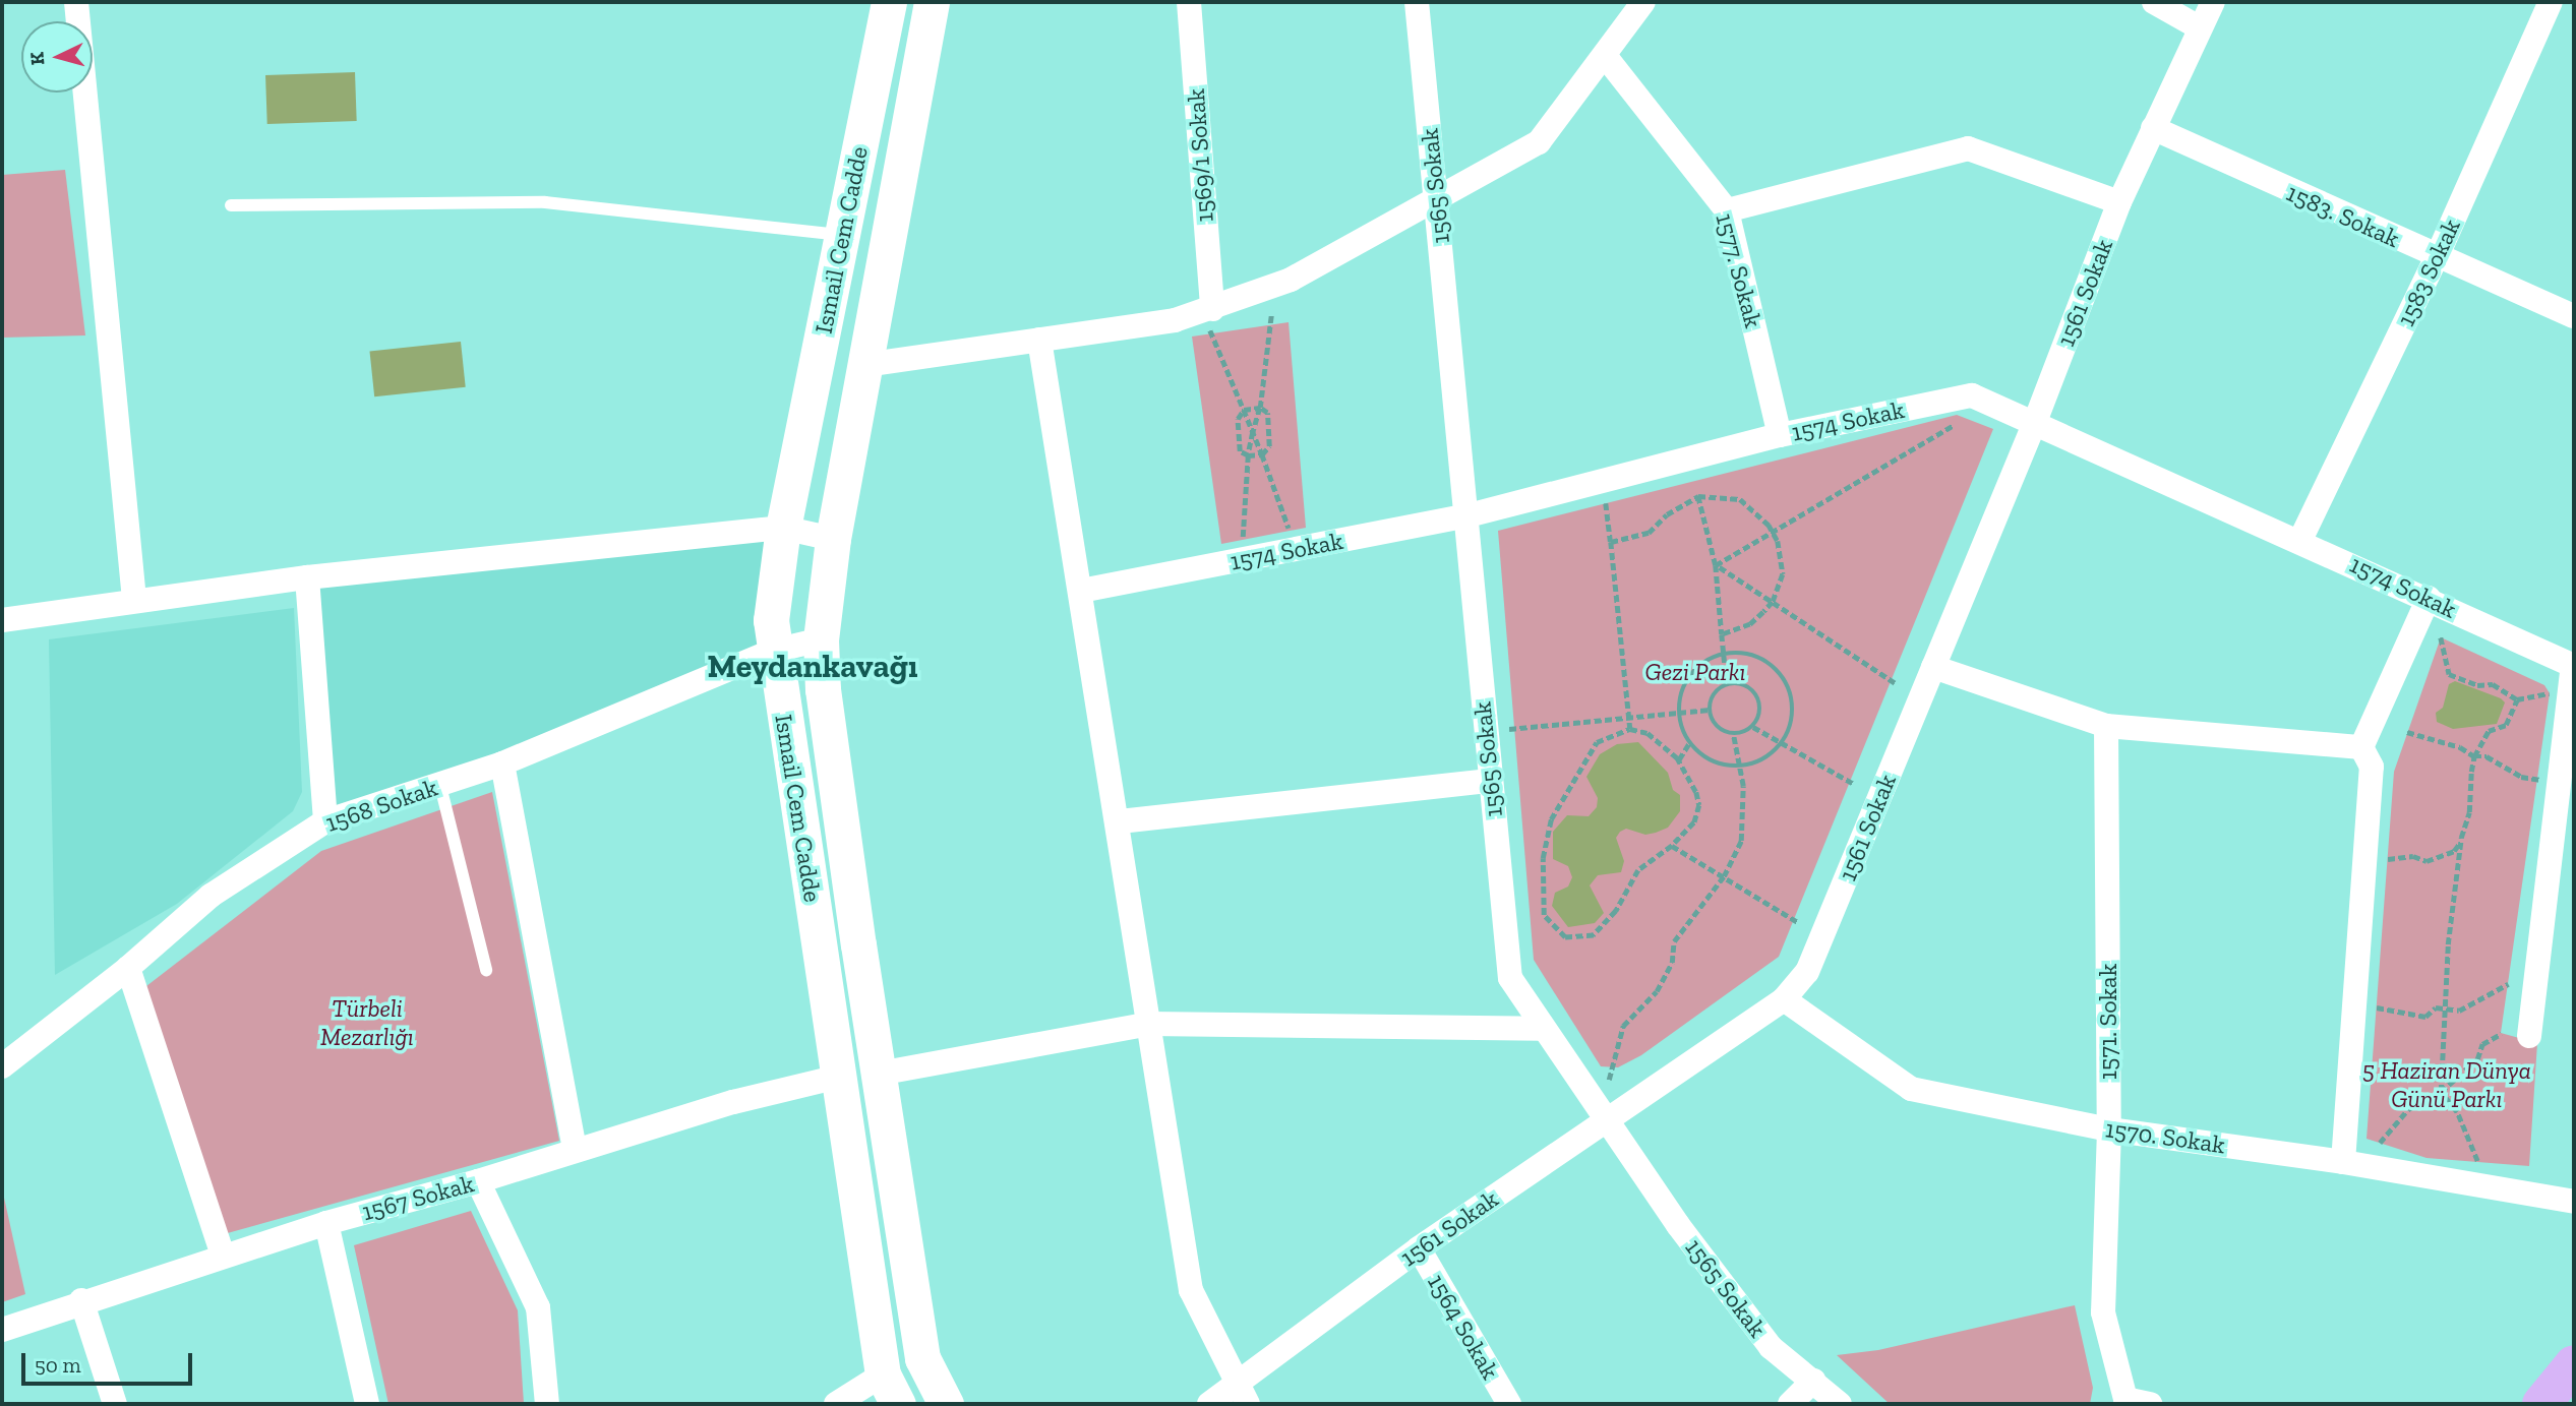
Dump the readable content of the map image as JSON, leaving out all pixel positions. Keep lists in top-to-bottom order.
{
  "streets": {
    "main road": ["Ismail Cem Cadde"],
    "street": [
      "1569/1 Sokak",
      "1565 Sokak",
      "1583. Sokak",
      "1577. Sokak",
      "1583 Sokak",
      "1561 Sokak",
      "1574 Sokak",
      "1568 Sokak",
      "1571. Sokak",
      "1570. Sokak",
      "1567 Sokak",
      "1564 Sokak"
    ]
  },
  "crossings": [
    ["1565 Sokak", "1561 Sokak"],
    ["1565 Sokak", "1574 Sokak"],
    ["1583. Sokak", "1583 Sokak"],
    ["1583. Sokak", "1561 Sokak"],
    ["Ismail Cem Cadde", "1568 Sokak"],
    ["Ismail Cem Cadde", "1567 Sokak"],
    ["1577. Sokak", "1574 Sokak"],
    ["1583 Sokak", "1574 Sokak"],
    ["1561 Sokak", "1574 Sokak"],
    ["1561 Sokak", "1570. Sokak"],
    ["1561 Sokak", "1564 Sokak"],
    ["1571. Sokak", "1570. Sokak"]
  ],
  "districts": ["Meydankavağı"],
  "parks": ["Gezi Parkı", "Türbeli Mezarlığı", "5 Haziran Dünya Günü Parkı"],
  "scale_bar": "50 m",
  "north": "left"
}
